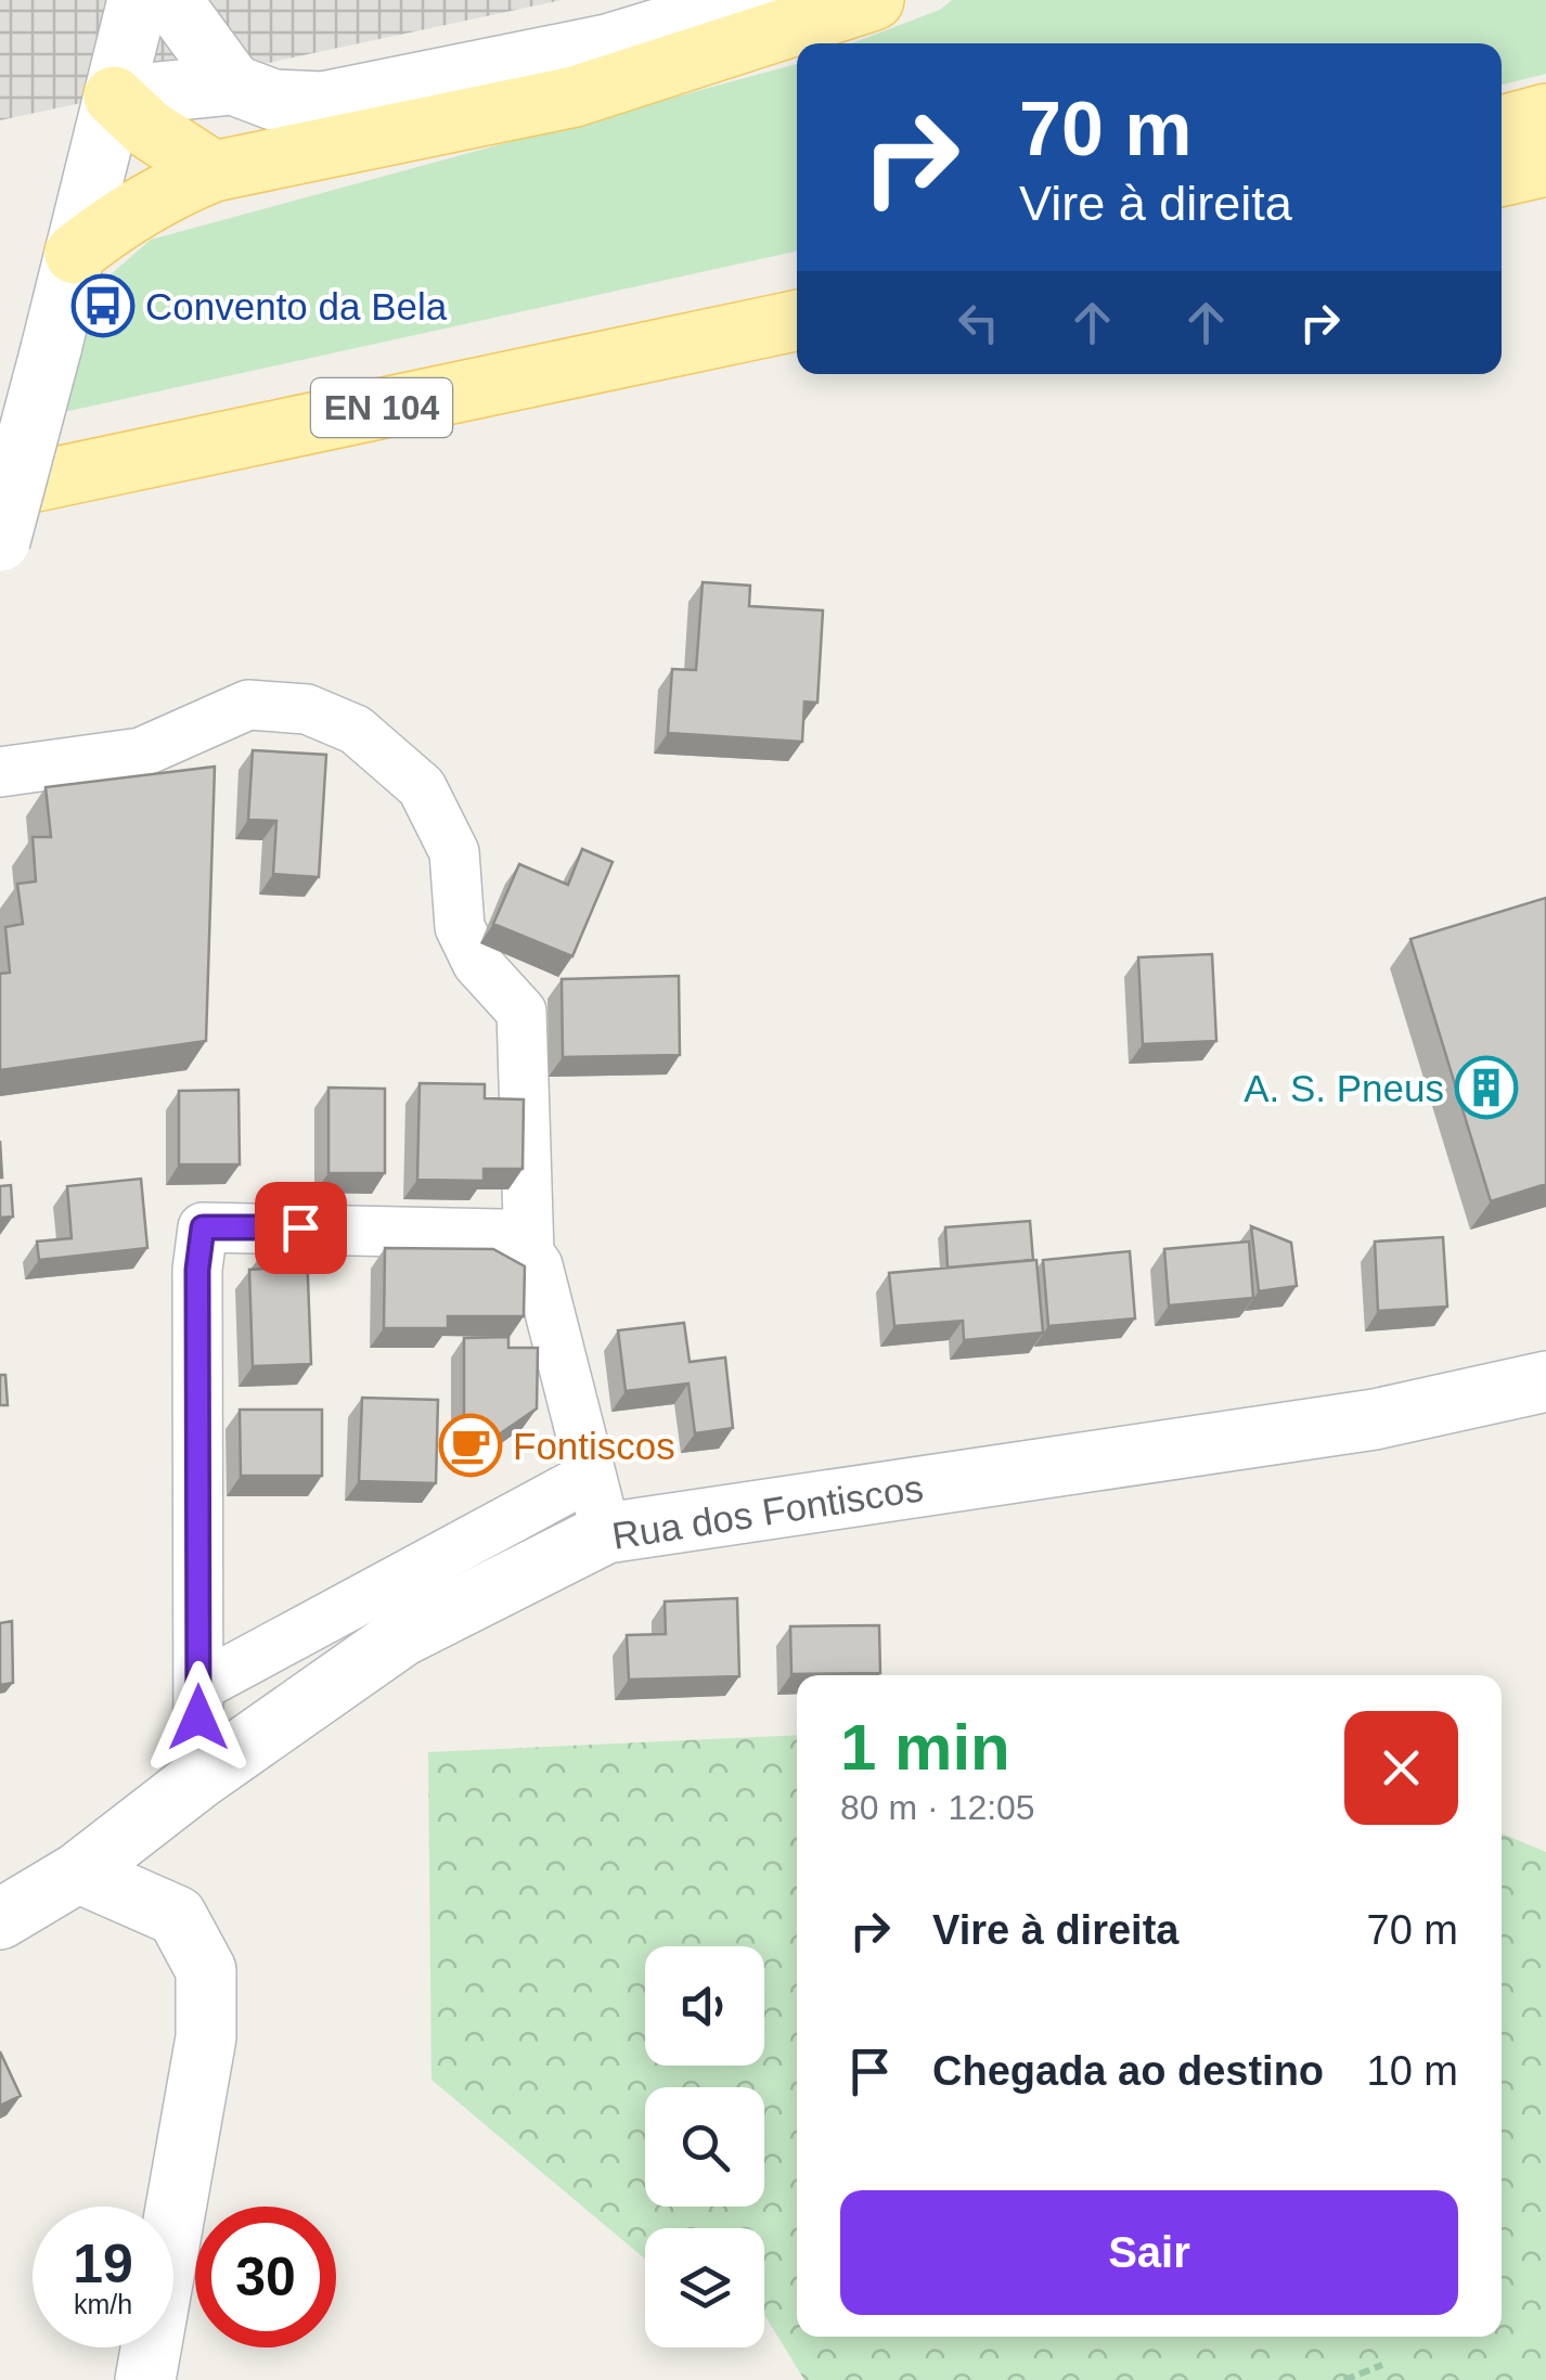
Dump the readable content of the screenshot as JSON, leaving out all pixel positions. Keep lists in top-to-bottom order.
{
  "streets": {
    "main road": ["EN 104"],
    "street": ["Rua dos Fontiscos"]
  },
  "places": {
    "bus stop": ["Convento da Bela"],
    "building": ["A. S. Pneus"],
    "cafe": ["Fontiscos"]
  },
  "page": {
    "turn": ["70 m", "Vire à direita"],
    "heading": ["1 min", "80 m · 12:05"],
    "list": [
      {
        "name": "Vire à direita",
        "value": "70 m"
      },
      {
        "name": "Chegada ao destino",
        "value": "10 m"
      }
    ],
    "buttons": "Sair",
    "speed": "19 km/h",
    "limit": "30"
  }
}
